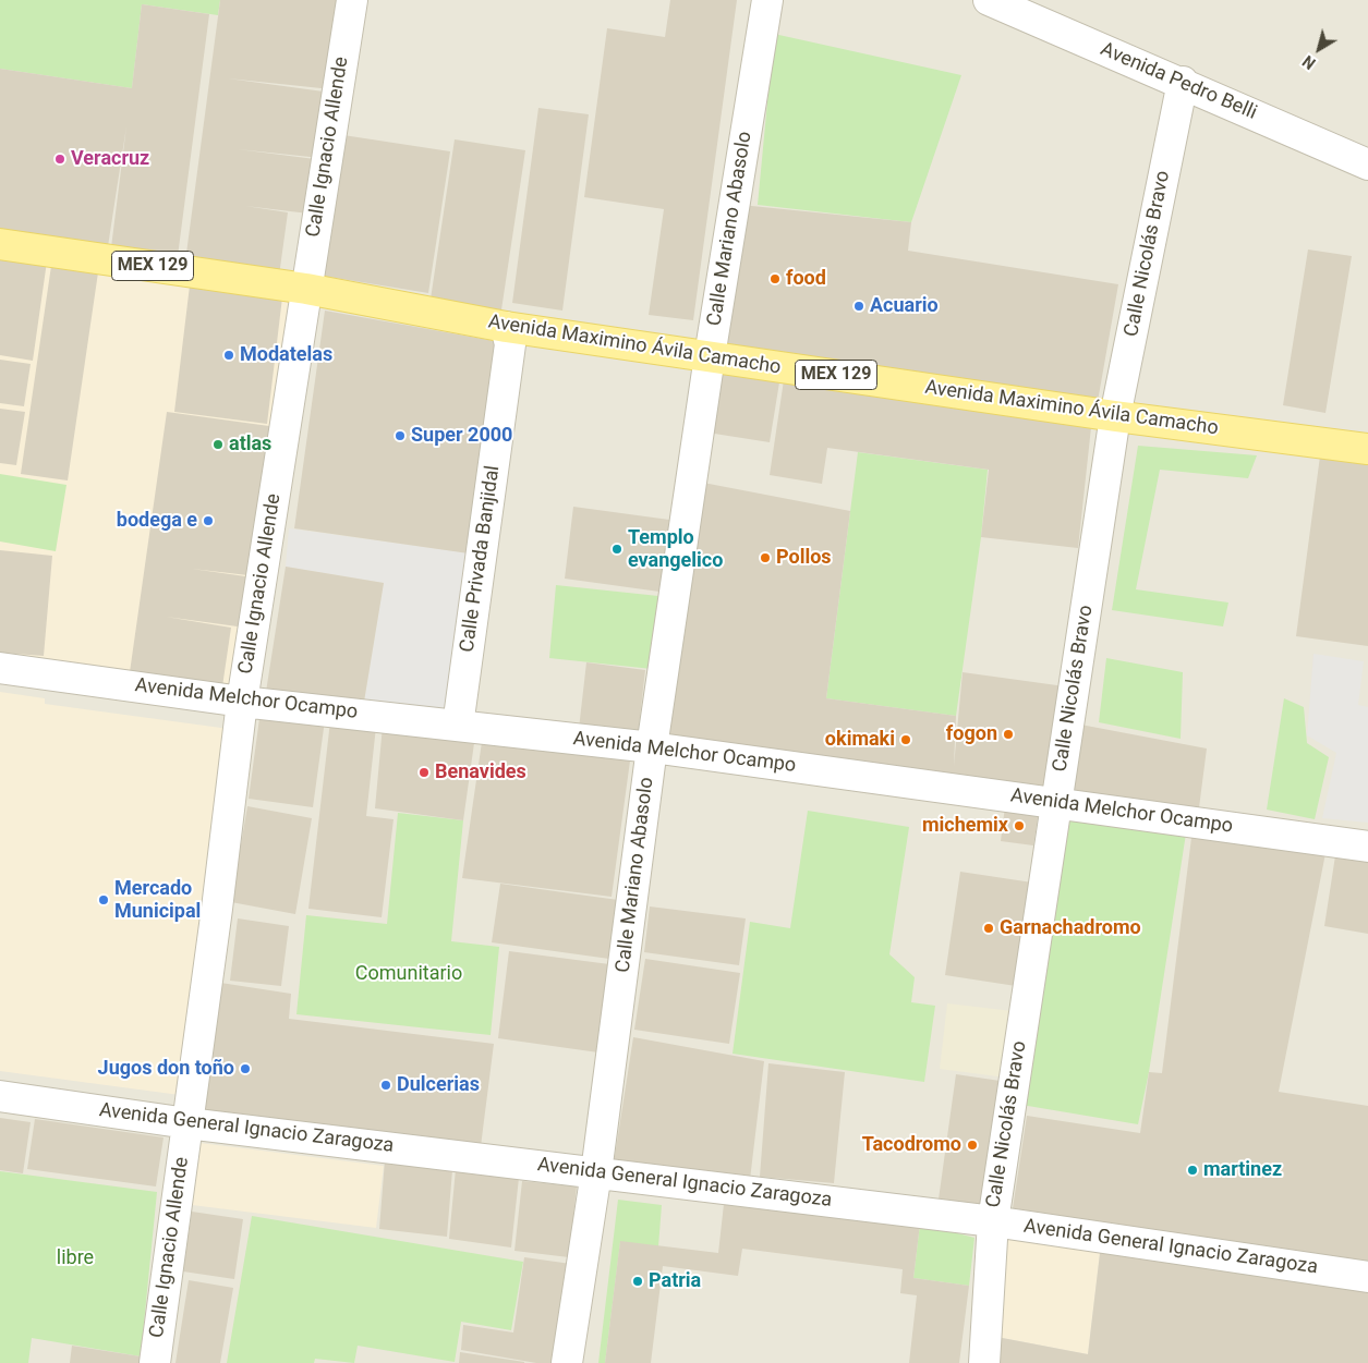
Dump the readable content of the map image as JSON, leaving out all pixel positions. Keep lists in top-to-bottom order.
{
  "streets": {
    "main road": ["MEX 129", "Avenida Maximino Ávila Camacho"],
    "street": [
      "Avenida Pedro Belli",
      "Calle Ignacio Allende",
      "Calle Mariano Abasolo",
      "Calle Nicolás Bravo",
      "Calle Privada Banjidal",
      "Avenida Melchor Ocampo",
      "Avenida General Ignacio Zaragoza"
    ]
  },
  "crossings": [
    ["Avenida Pedro Belli", "Calle Nicolás Bravo"],
    ["Calle Ignacio Allende", "Avenida Maximino Ávila Camacho"],
    ["Calle Ignacio Allende", "Avenida Melchor Ocampo"],
    ["Calle Ignacio Allende", "Avenida General Ignacio Zaragoza"],
    ["Calle Mariano Abasolo", "Avenida Maximino Ávila Camacho"],
    ["Calle Mariano Abasolo", "Avenida Melchor Ocampo"],
    ["Calle Mariano Abasolo", "Avenida General Ignacio Zaragoza"],
    ["Calle Nicolás Bravo", "Avenida Maximino Ávila Camacho"],
    ["Calle Nicolás Bravo", "Avenida Melchor Ocampo"],
    ["Calle Nicolás Bravo", "Avenida General Ignacio Zaragoza"],
    ["Avenida Maximino Ávila Camacho", "Calle Privada Banjidal"],
    ["Calle Privada Banjidal", "Avenida Melchor Ocampo"]
  ],
  "parks": ["Comunitario", "libre"],
  "places": [
    "Veracruz",
    "food",
    "Acuario",
    "Modatelas",
    "Super 2000",
    "atlas",
    "bodega e",
    "Templo evangelico",
    "Pollos",
    "fogon",
    "okimaki",
    "Benavides",
    "michemix",
    "Mercado Municipal",
    "Garnachadromo",
    "Jugos don toño",
    "Dulcerias",
    "Tacodromo",
    "martinez",
    "Patria"
  ],
  "north": "bottom left"
}
